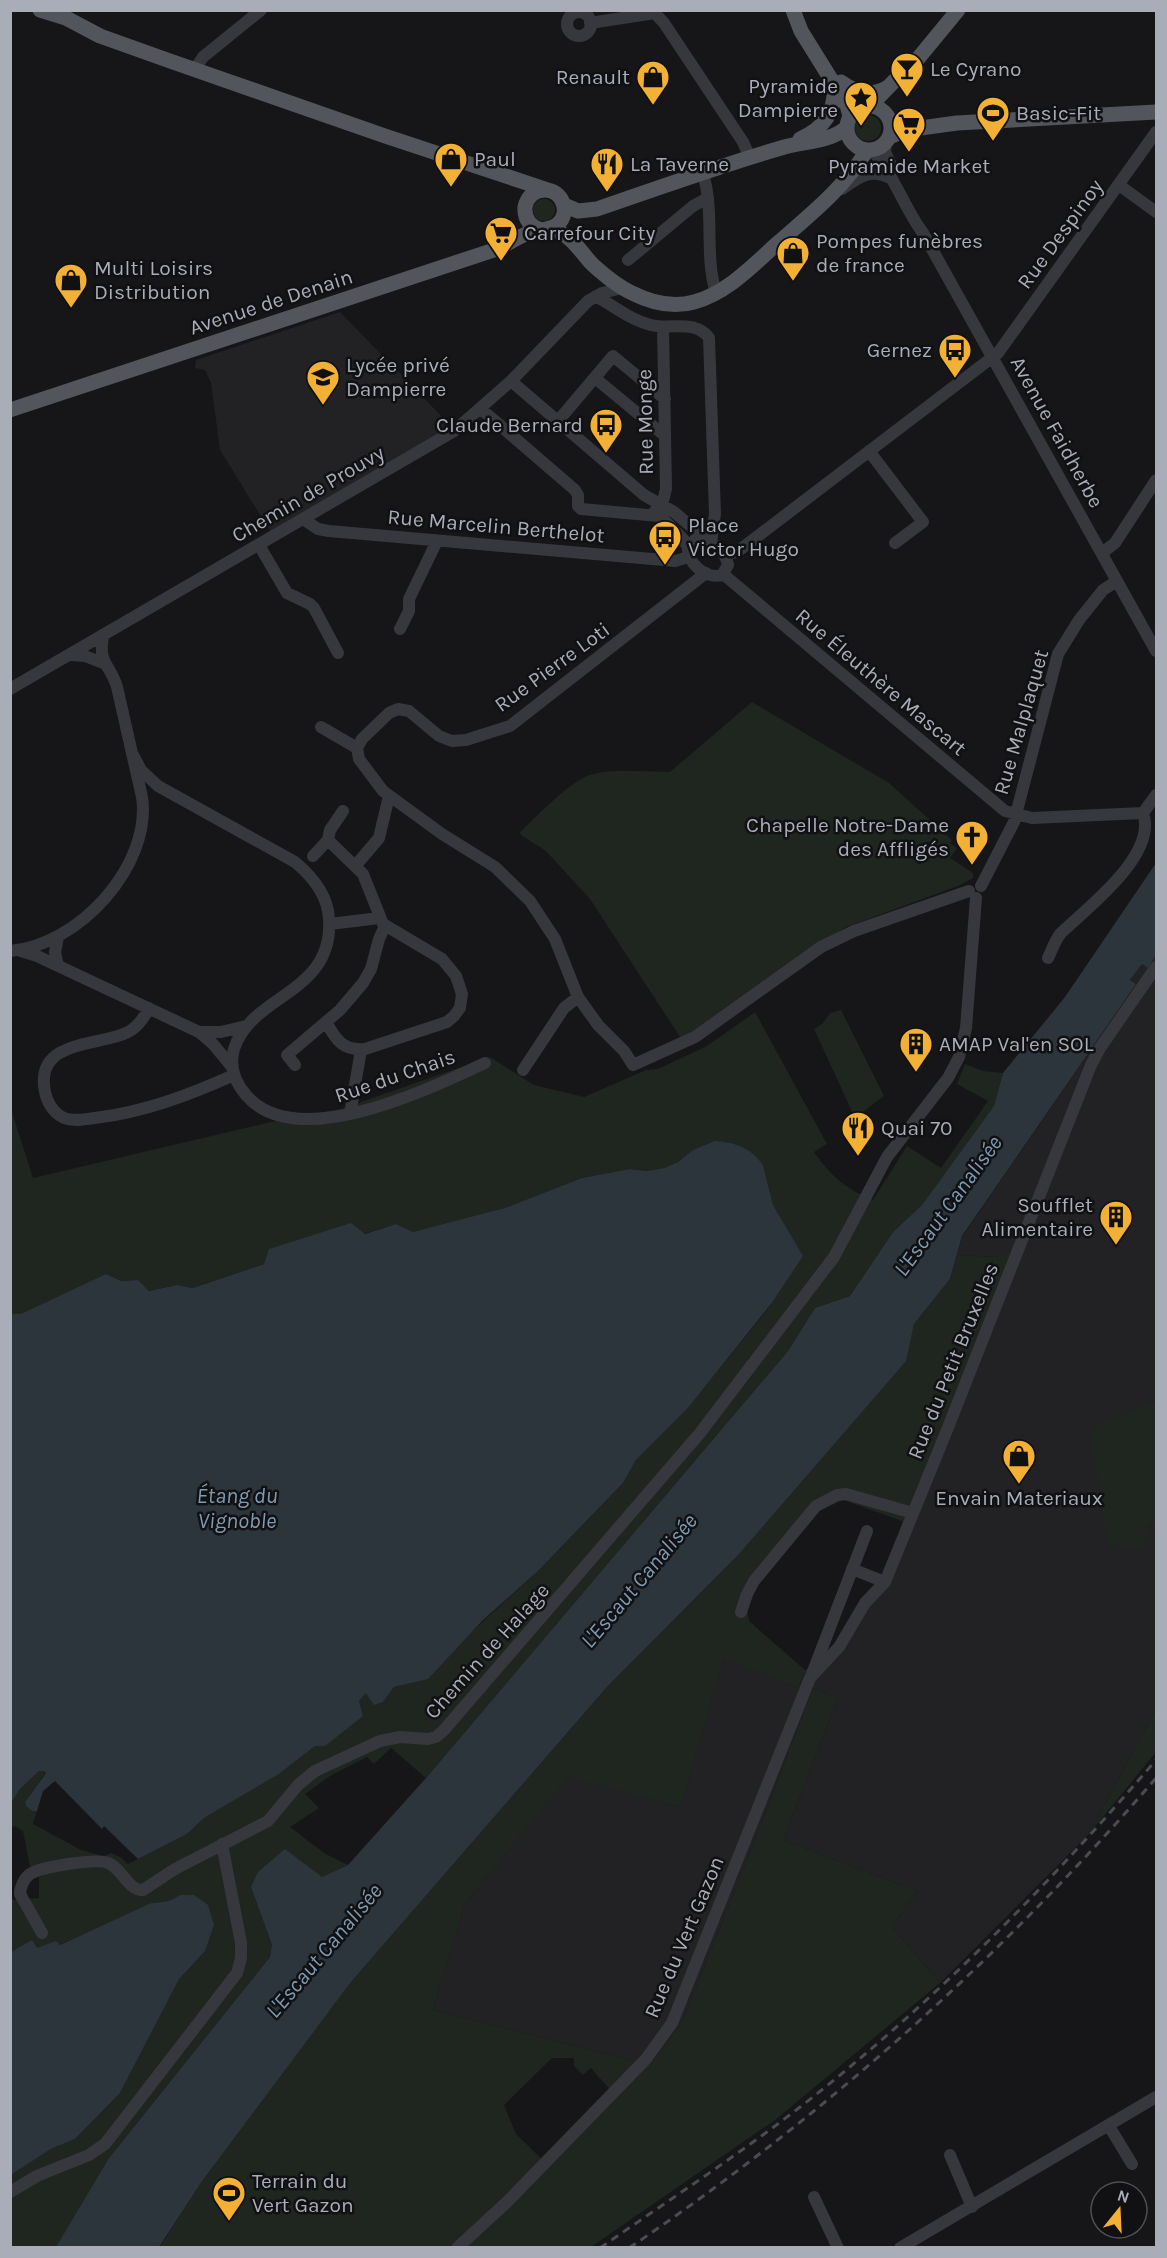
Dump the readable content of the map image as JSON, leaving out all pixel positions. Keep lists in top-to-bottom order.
{
  "streets": {
    "main road": ["Avenue de Denain"],
    "street": [
      "Rue Despinoy",
      "Rue Monge",
      "Avenue Faidherbe",
      "Chemin de Prouvy",
      "Rue Marcelin Berthelot",
      "Rue Pierre Loti",
      "Rue Éleuthère Mascart",
      "Rue Malplaquet",
      "Rue du Chais",
      "Rue du Petit Bruxelles",
      "Chemin de Halage",
      "Rue du Vert Gazon"
    ]
  },
  "crossings": [
    ["Rue Despinoy", "Avenue Faidherbe"],
    ["Rue Despinoy", "Rue Marcelin Berthelot"],
    ["Rue Despinoy", "Rue Pierre Loti"],
    ["Rue Despinoy", "Rue Éleuthère Mascart"],
    ["Avenue Faidherbe", "Rue Malplaquet"],
    ["Chemin de Prouvy", "Rue Marcelin Berthelot"],
    ["Rue Marcelin Berthelot", "Rue Pierre Loti"],
    ["Rue Marcelin Berthelot", "Rue Éleuthère Mascart"],
    ["Rue Pierre Loti", "Rue Éleuthère Mascart"],
    ["Rue Éleuthère Mascart", "Rue Malplaquet"],
    ["Rue Malplaquet", "Chemin de Halage"],
    ["Rue du Petit Bruxelles", "Rue du Vert Gazon"]
  ],
  "water": ["L'Escaut Canalisée", "Étang du Vignoble"],
  "places": {
    "bar": ["Le Cyrano"],
    "shop": [
      "Renault",
      "Paul",
      "Pompes funèbres de france",
      "Multi Loisirs Distribution",
      "Envain Materiaux"
    ],
    "place": ["Pyramide Dampierre"],
    "sports": ["Basic-Fit", "Terrain du Vert Gazon"],
    "supermarket": ["Pyramide Market", "Carrefour City"],
    "restaurant": ["La Taverne", "Quai 70"],
    "bus stop": ["Gernez", "Claude Bernard", "Place Victor Hugo"],
    "school or university": ["Lycée privé Dampierre"],
    "church": ["Chapelle Notre-Dame des Affligés"],
    "building": ["AMAP Val'en SOL", "Soufflet Alimentaire"]
  },
  "north": "top"
}
